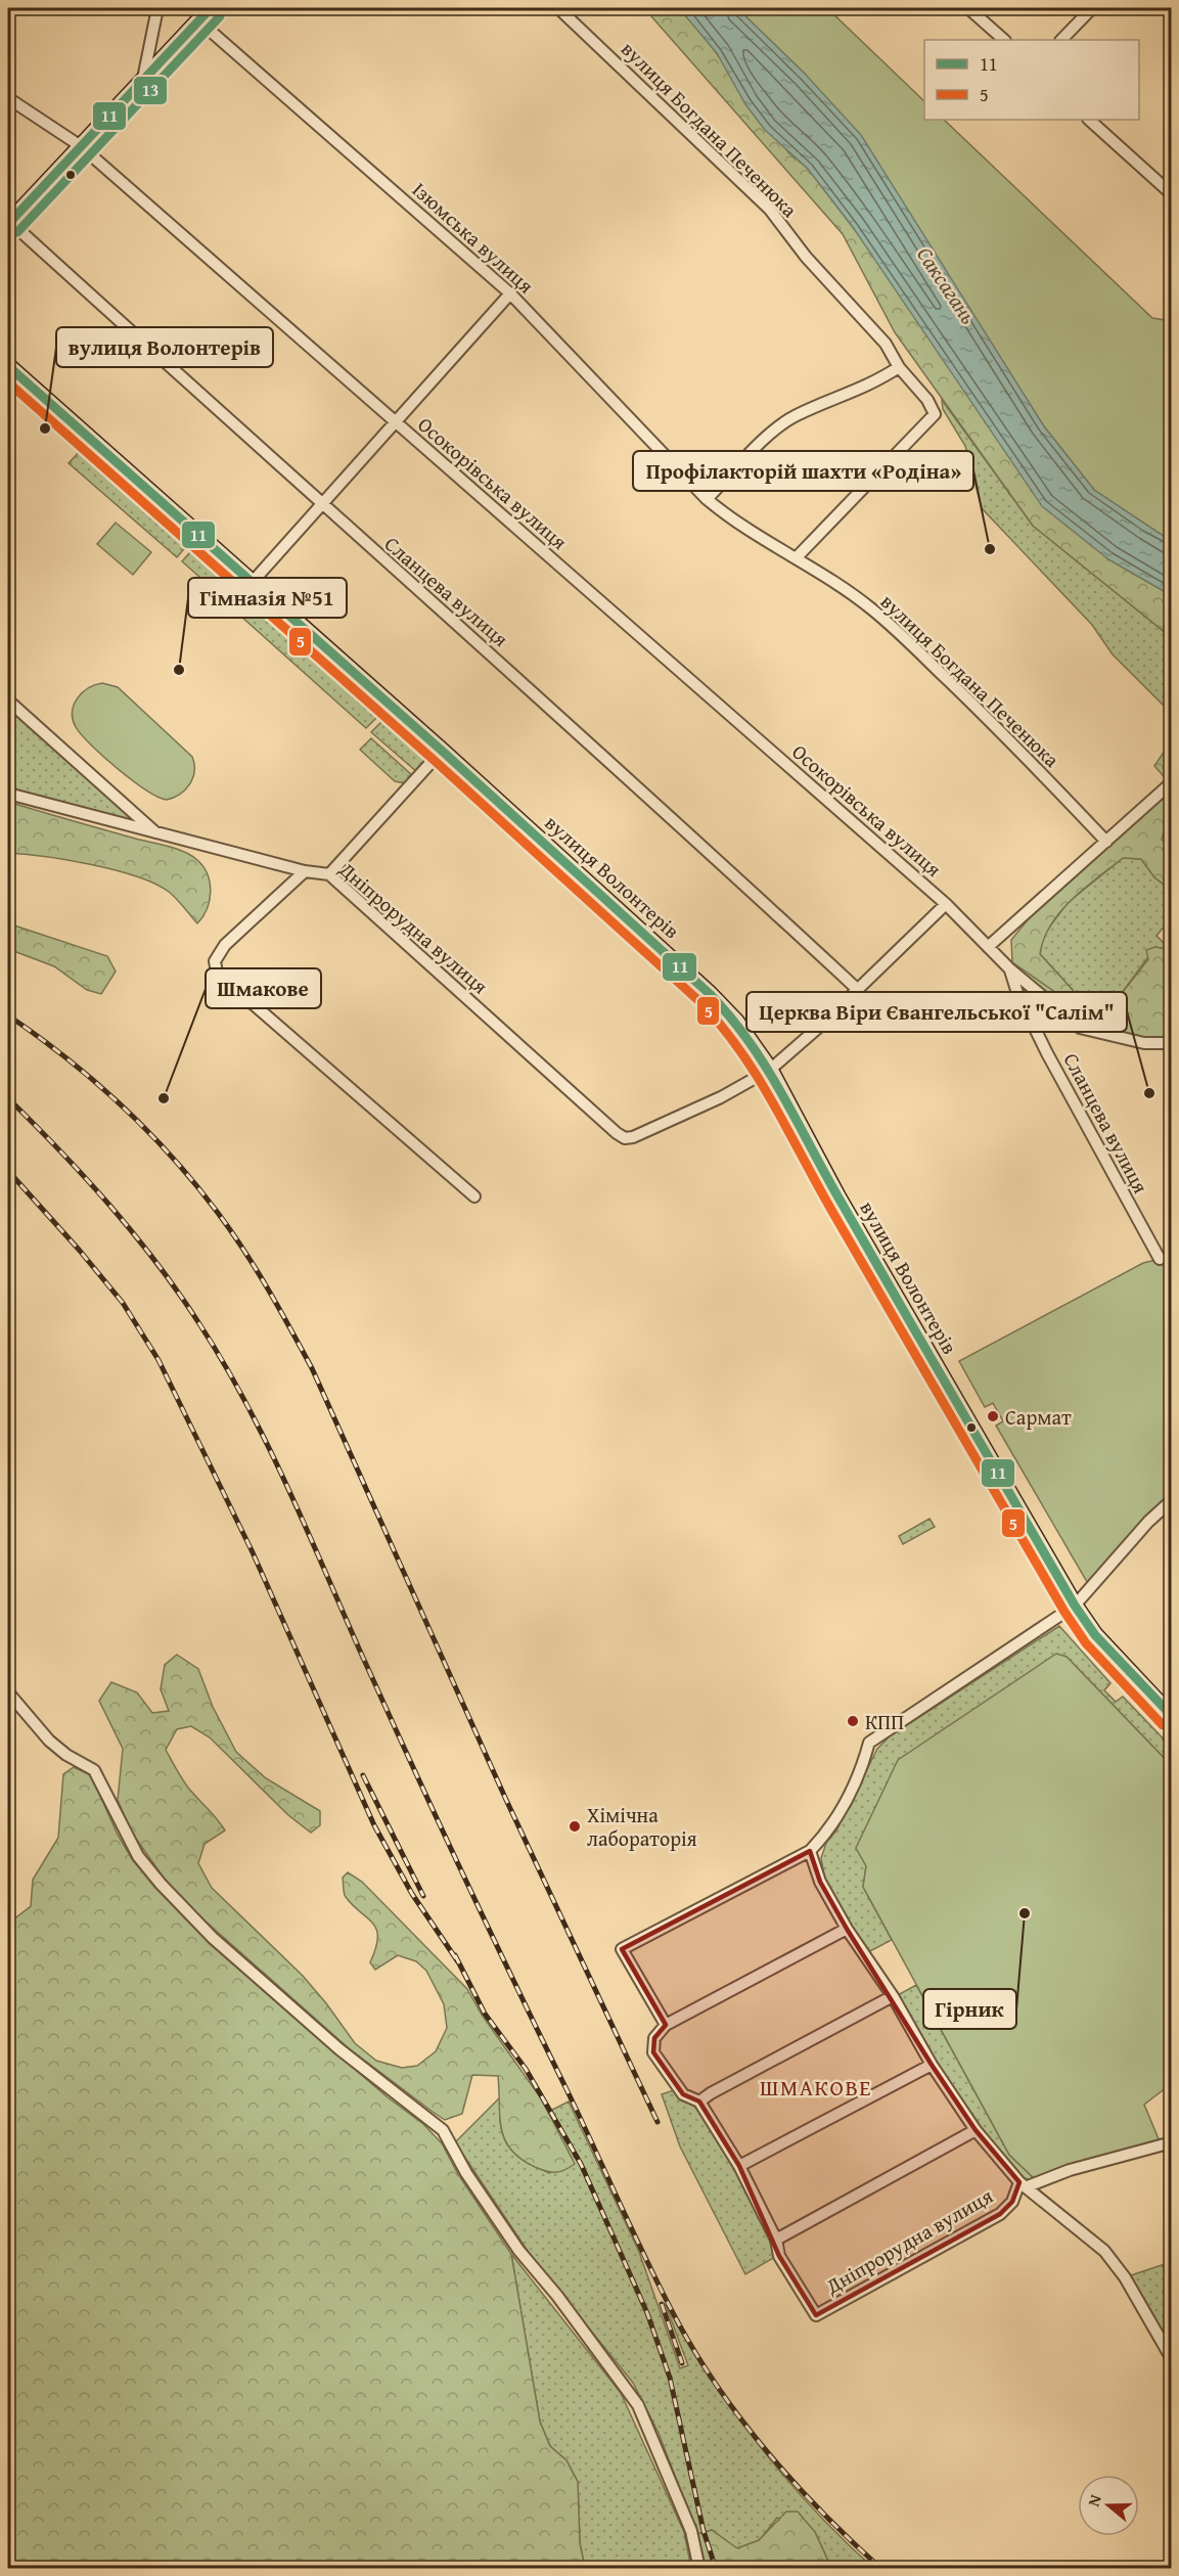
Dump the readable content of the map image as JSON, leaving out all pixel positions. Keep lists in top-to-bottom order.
{
  "streets": {
    "street": [
      "вулиця Богдана Печенюка",
      "Ізюмська вулиця",
      "Осокорівська вулиця",
      "Сланцева вулиця",
      "вулиця Волонтерів",
      "Дніпрорудна вулиця"
    ]
  },
  "crossings": [
    ["вулиця Богдана Печенюка", "Ізюмська вулиця"],
    ["Осокорівська вулиця", "Сланцева вулиця"],
    ["вулиця Волонтерів", "Дніпрорудна вулиця"]
  ],
  "districts": ["ШМАКОВЕ"],
  "water": ["Саксагань"],
  "places": [
    "вулиця Волонтерів",
    "Профілакторій шахти «Родіна»",
    "Гімназія №51",
    "Церква Віри Євангельської \"Салім\"",
    "Шмакове",
    "Сармат",
    "КПП",
    "Хімічна лабораторія",
    "Гірник"
  ],
  "lines": ["transit line 11", "transit line 13", "transit line 5"],
  "legend": ["11", "5"],
  "north": "left"
}
